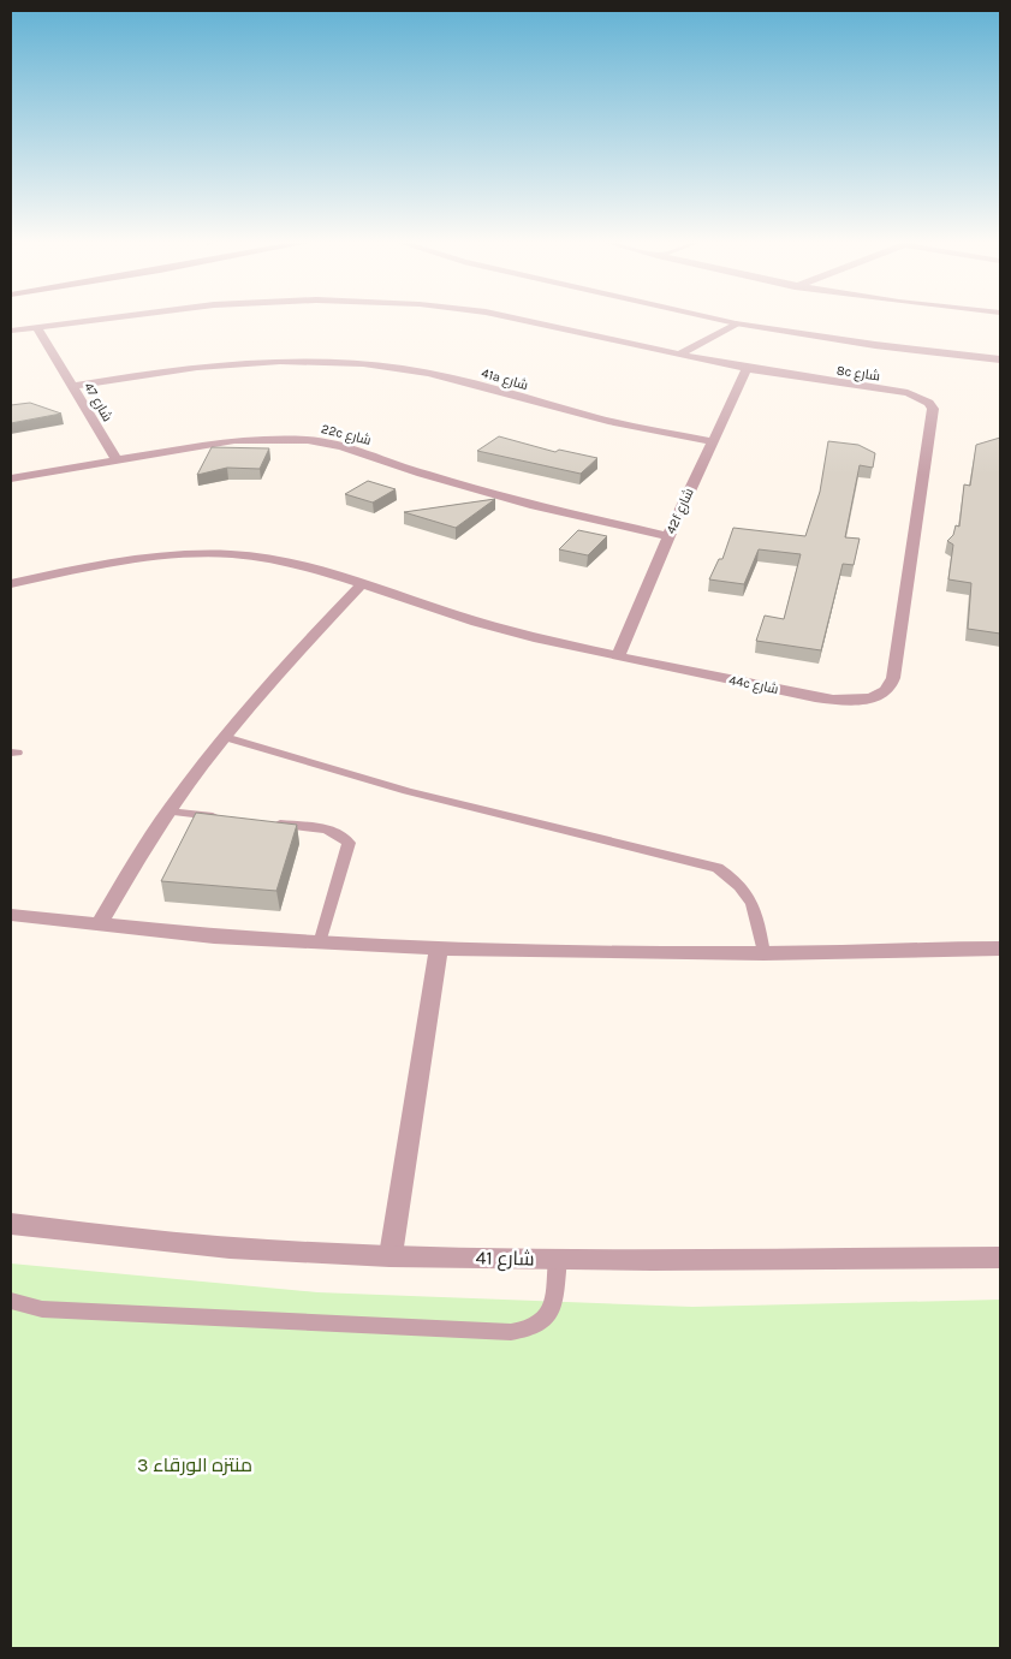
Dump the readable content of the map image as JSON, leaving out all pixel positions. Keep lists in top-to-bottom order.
{
  "streets": {
    "street": [
      "8c شارع",
      "41a شارع",
      "شارع 47",
      "22c شارع",
      "42f شارع",
      "44c شارع",
      "شارع 41"
    ]
  },
  "crossings": [
    ["8c شارع", "شارع 47"],
    ["8c شارع", "42f شارع"],
    ["8c شارع", "44c شارع"],
    ["41a شارع", "شارع 47"],
    ["41a شارع", "42f شارع"],
    ["شارع 47", "22c شارع"],
    ["22c شارع", "42f شارع"],
    ["42f شارع", "44c شارع"]
  ],
  "parks": ["منتزه الورقاء 3"]
}
